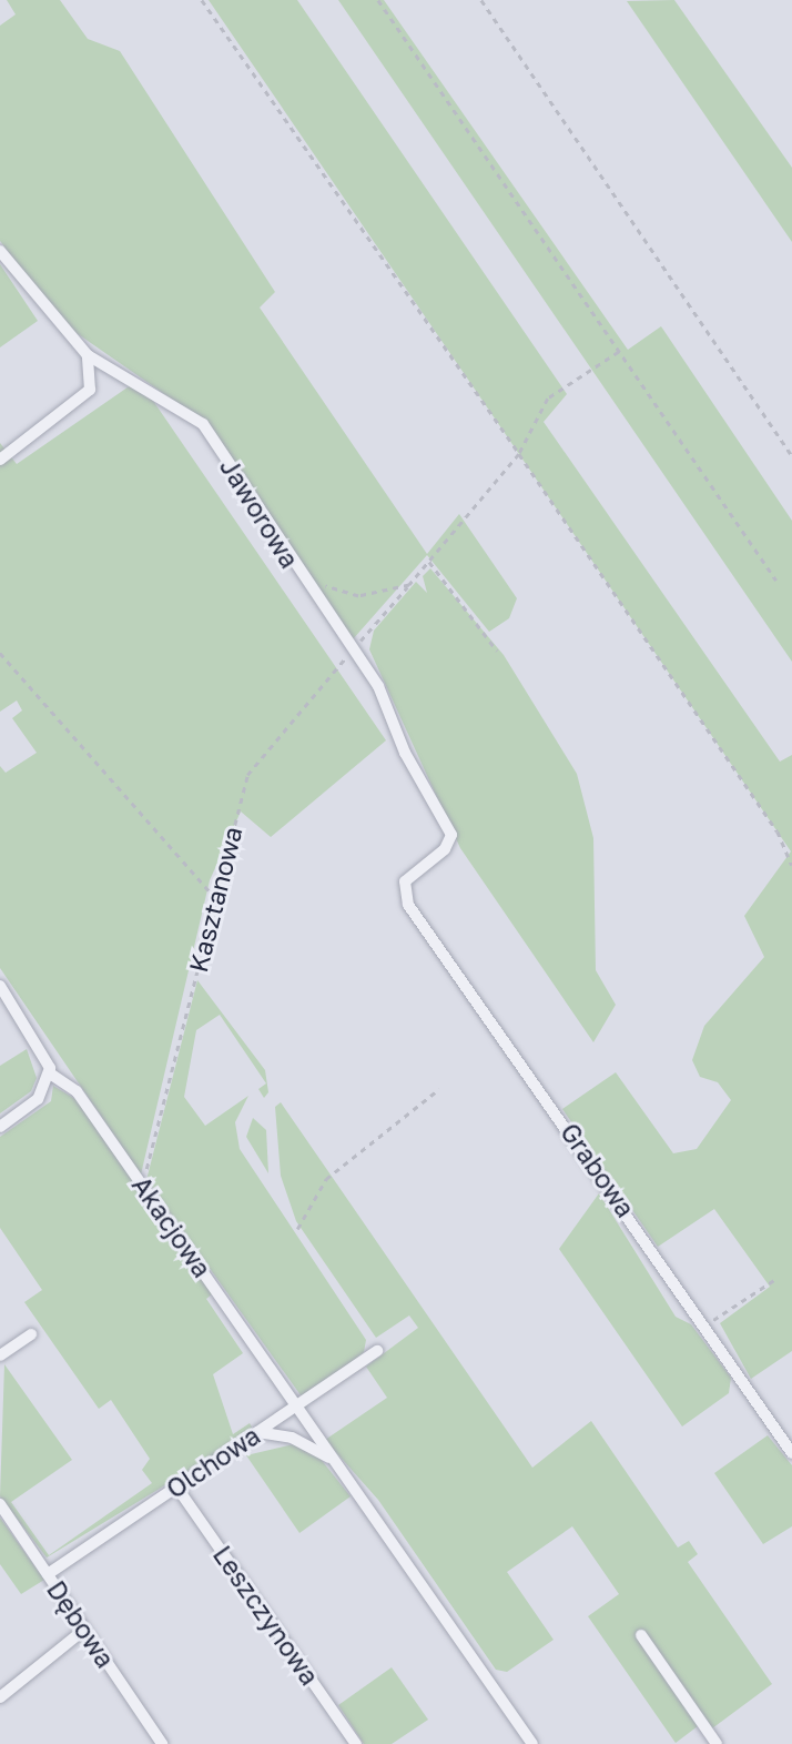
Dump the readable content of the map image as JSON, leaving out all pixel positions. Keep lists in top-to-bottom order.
{
  "streets": {
    "street": [
      "Jaworowa",
      "Grabowa",
      "Akacjowa",
      "Olchowa",
      "Leszczynowa",
      "Dębowa"
    ],
    "path": ["Kasztanowa"]
  },
  "crossings": [
    ["Jaworowa", "Kasztanowa"],
    ["Jaworowa", "Grabowa"],
    ["Kasztanowa", "Akacjowa"],
    ["Akacjowa", "Olchowa"],
    ["Olchowa", "Leszczynowa"],
    ["Olchowa", "Dębowa"]
  ]
}
